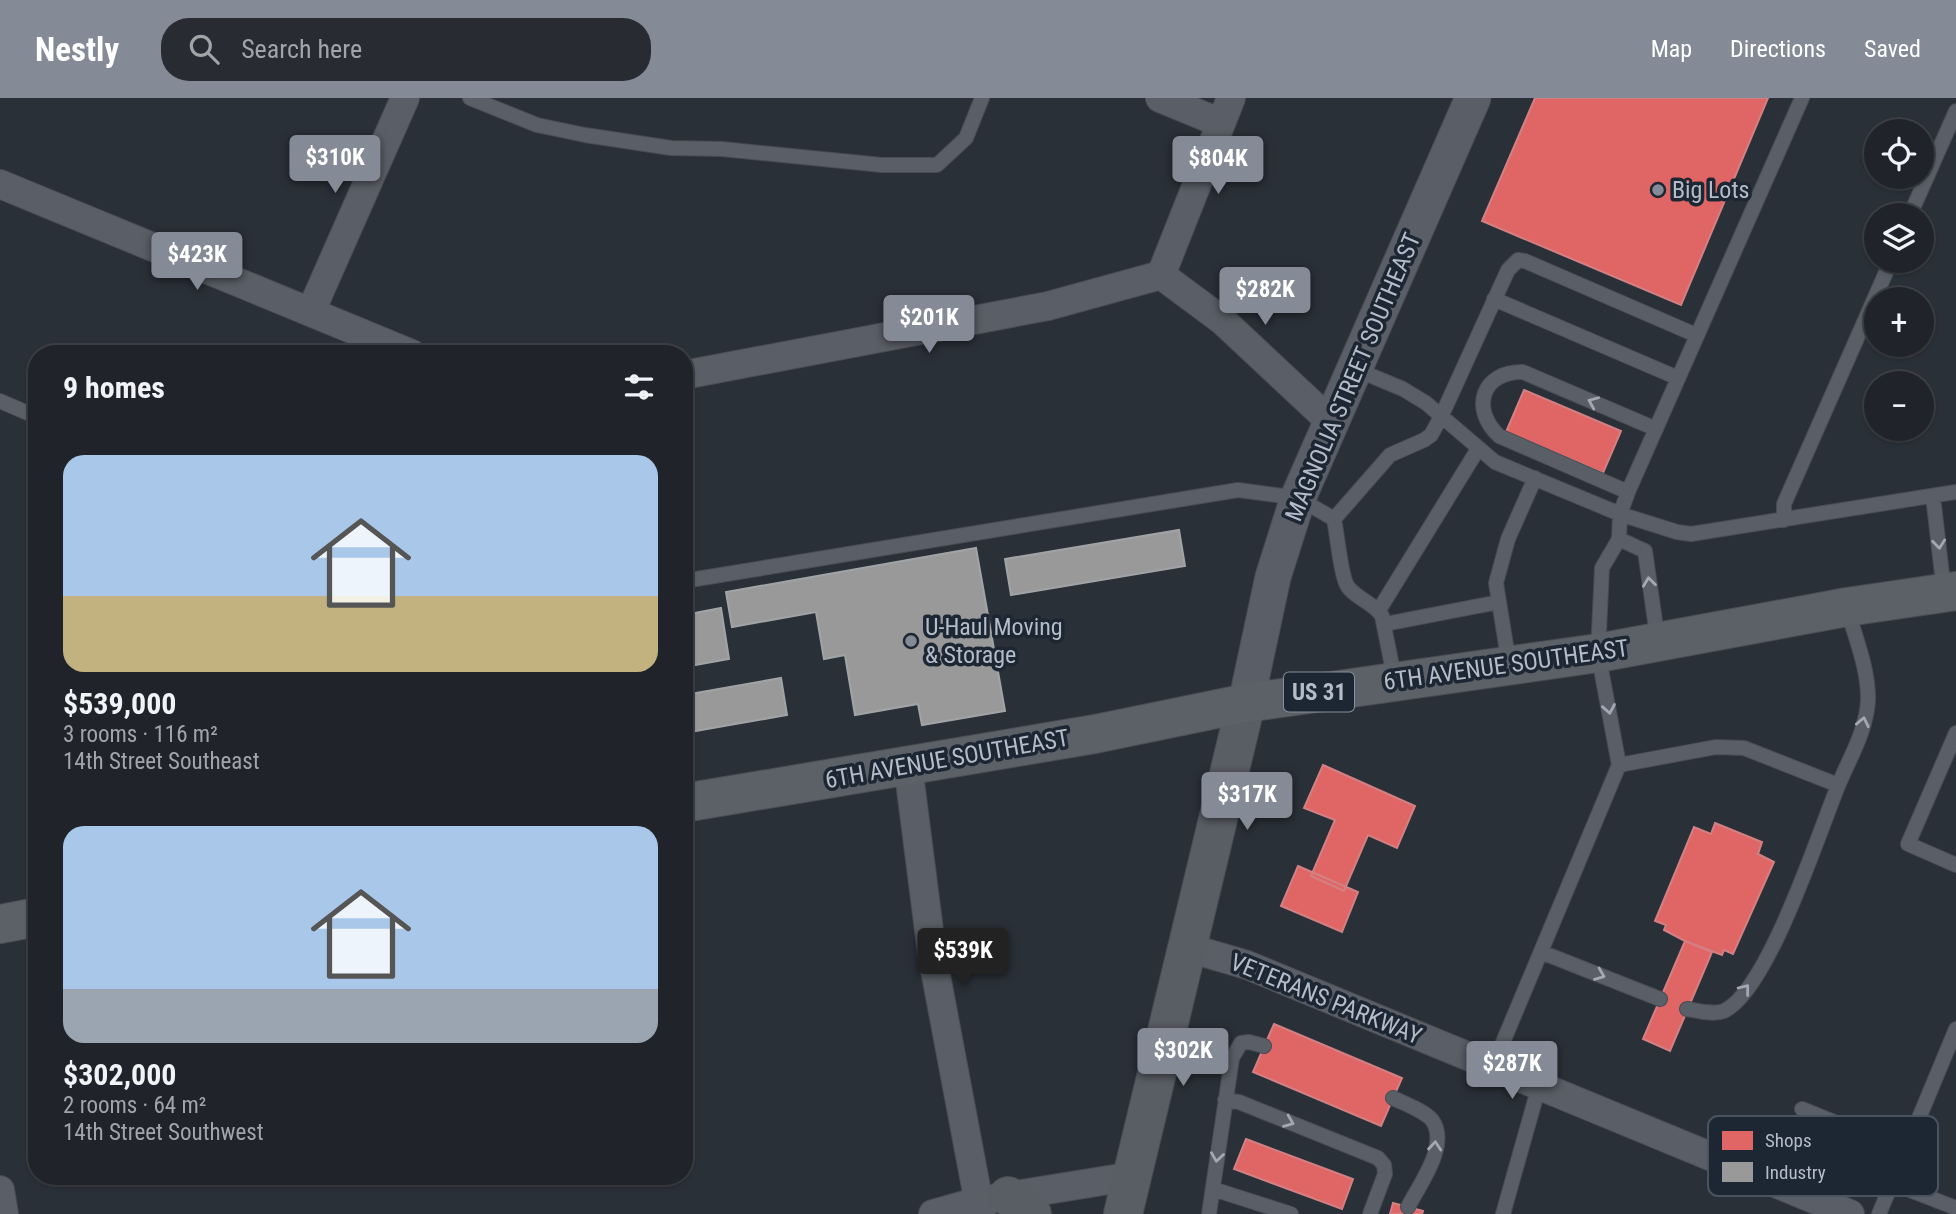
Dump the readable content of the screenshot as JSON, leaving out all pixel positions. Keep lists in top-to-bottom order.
{
  "streets": {
    "main road": ["6TH AVENUE SOUTHEAST", "US 31"],
    "street": ["MAGNOLIA STREET SOUTHEAST", "VETERANS PARKWAY"]
  },
  "crossings": [
    ["MAGNOLIA STREET SOUTHEAST", "6TH AVENUE SOUTHEAST"]
  ],
  "places": ["Big Lots", "U-Haul Moving & Storage"],
  "legend": ["Shops", "Industry"],
  "page": {
    "header": "Nestly",
    "search": "Search here",
    "nav": ["Map", "Directions", "Saved"],
    "map_buttons": ["+", "−"],
    "price": [
      "$310K",
      "$804K",
      "$423K",
      "$282K",
      "$201K",
      "$317K",
      "$539K",
      "$302K",
      "$287K"
    ],
    "heading": "9 homes",
    "list": [
      {
        "name": "$539,000",
        "note": "3 rooms · 116 m² · 14th Street Southeast"
      },
      {
        "name": "$302,000",
        "note": "2 rooms · 64 m² · 14th Street Southwest"
      }
    ]
  }
}
